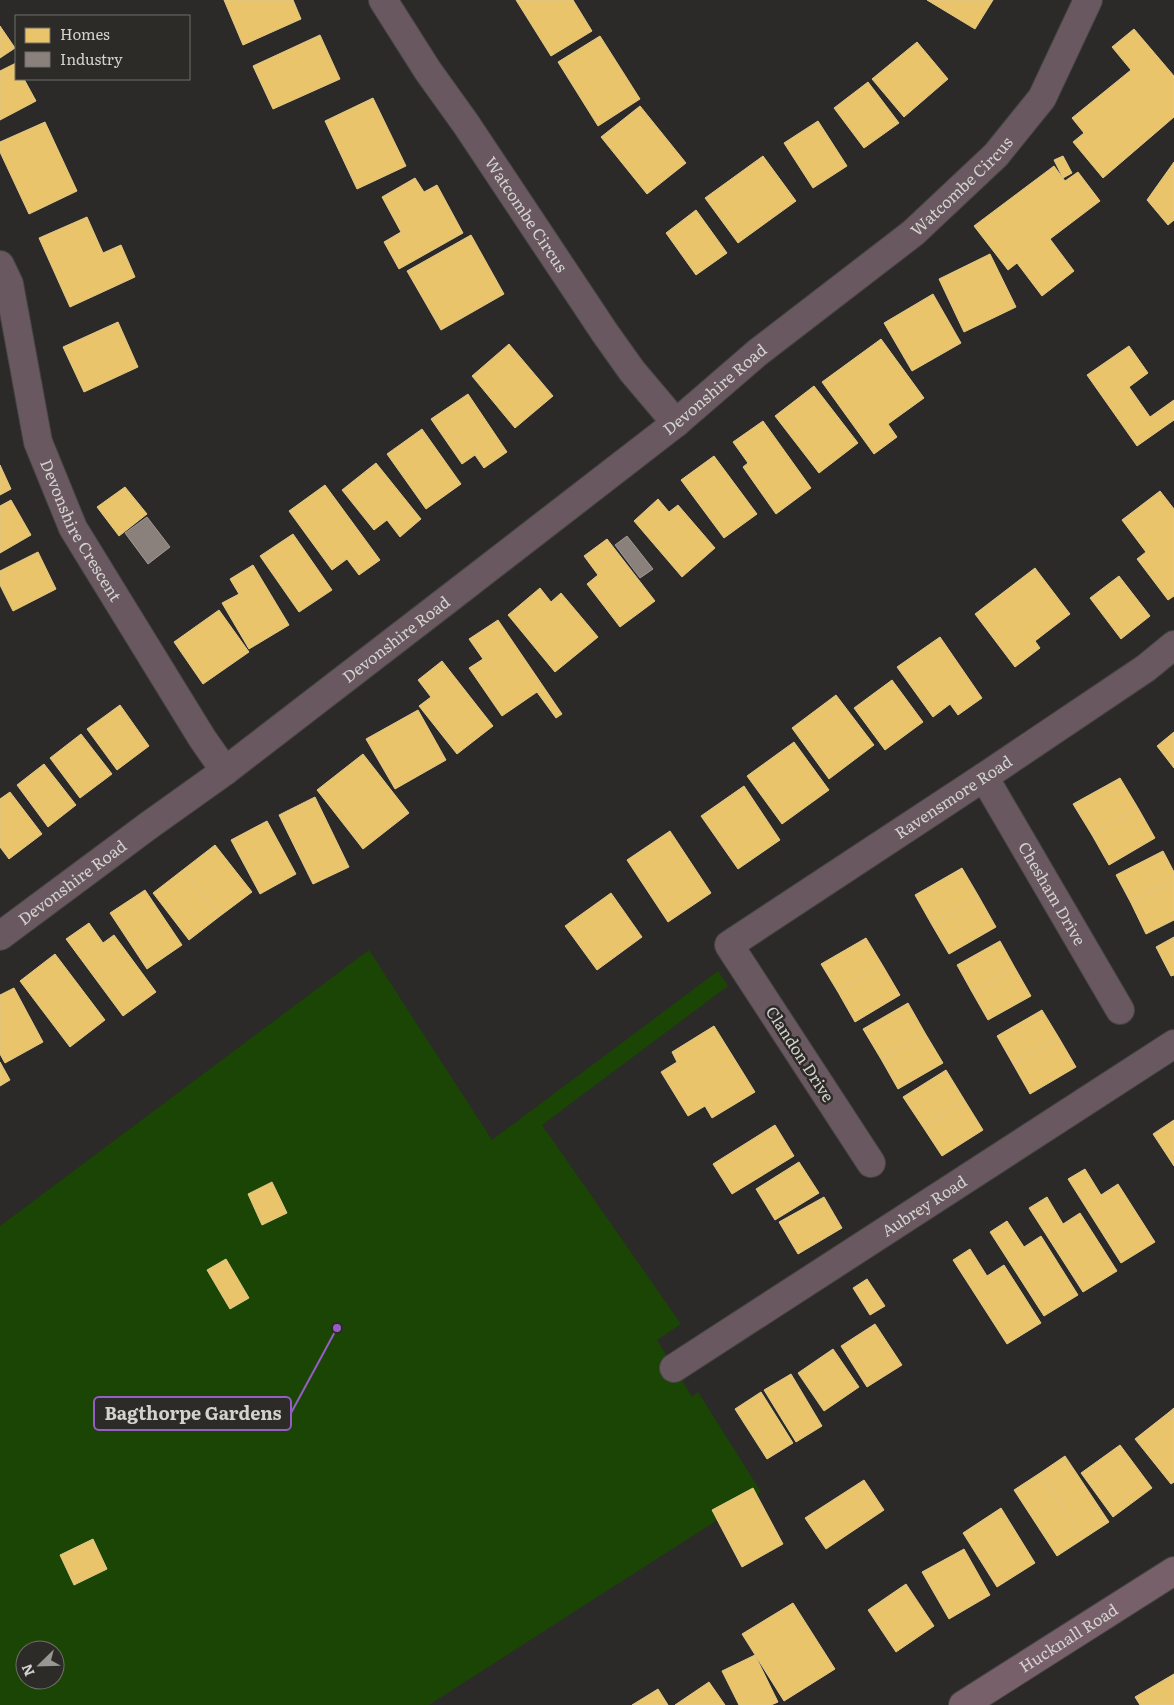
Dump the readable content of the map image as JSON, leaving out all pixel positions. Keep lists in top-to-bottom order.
{
  "streets": {
    "main road": ["Hucknall Road"],
    "street": [
      "Watcombe Circus",
      "Devonshire Road",
      "Devonshire Crescent",
      "Ravensmore Road",
      "Chesham Drive",
      "Clandon Drive",
      "Aubrey Road"
    ]
  },
  "crossings": [
    ["Watcombe Circus", "Devonshire Road"],
    ["Devonshire Road", "Devonshire Crescent"],
    ["Ravensmore Road", "Chesham Drive"],
    ["Ravensmore Road", "Clandon Drive"]
  ],
  "places": ["Bagthorpe Gardens"],
  "legend": ["Homes", "Industry"],
  "north": "bottom left"
}
